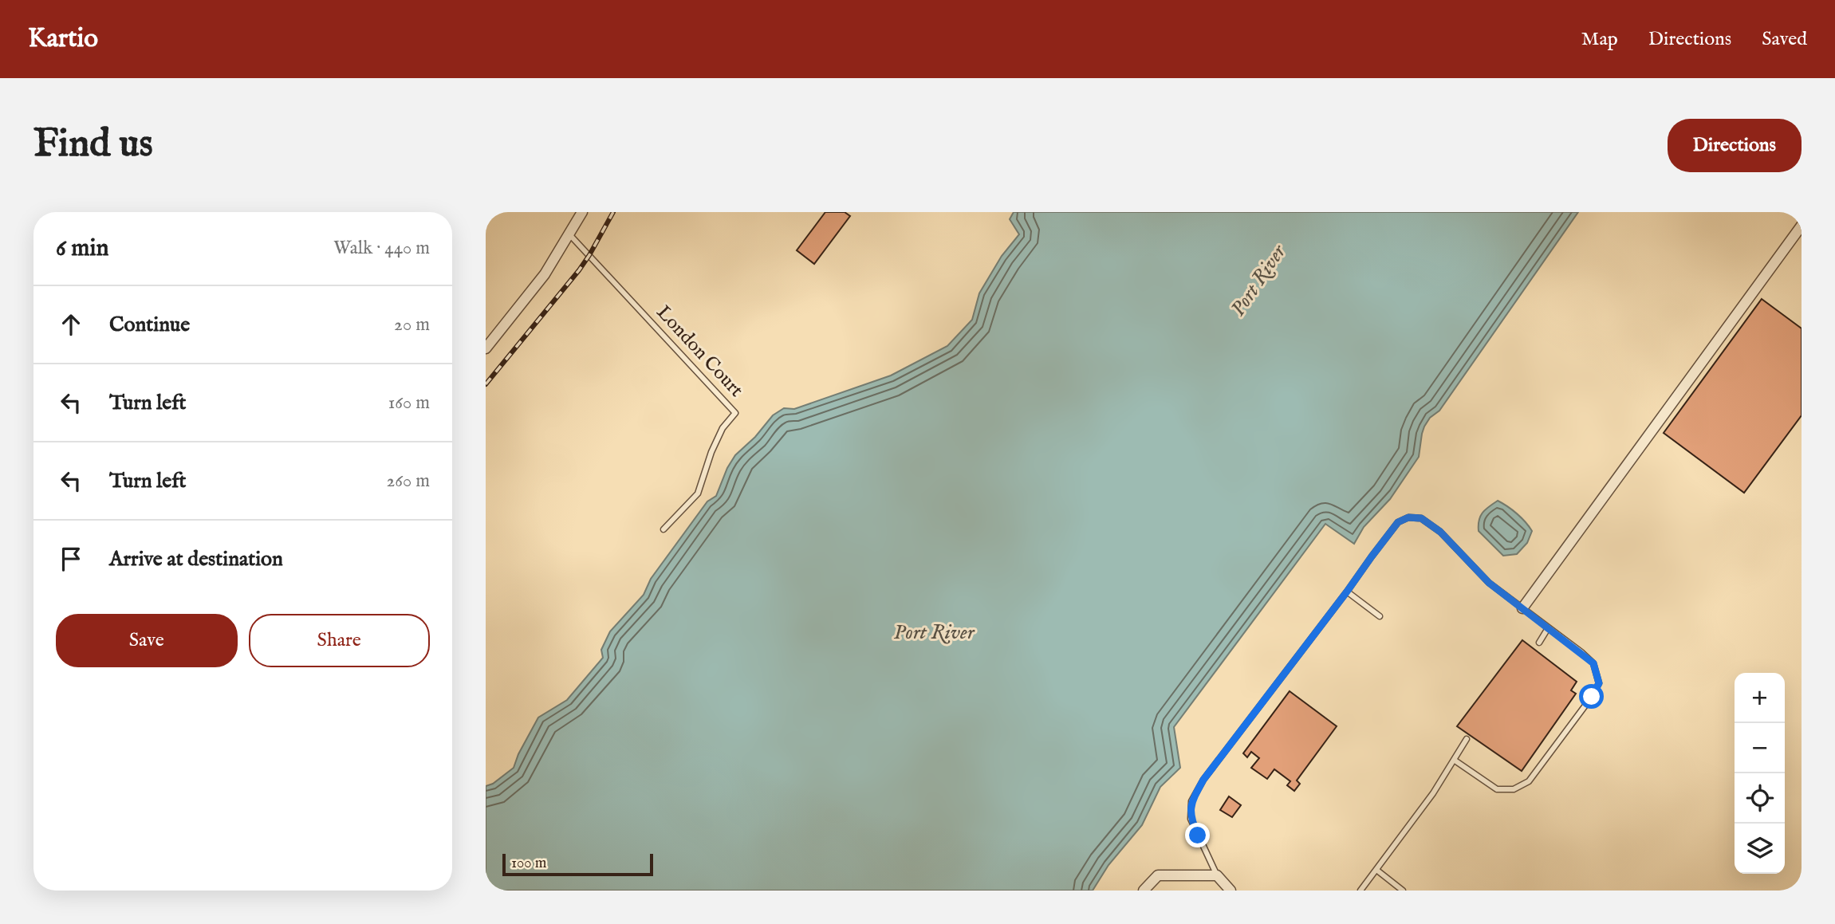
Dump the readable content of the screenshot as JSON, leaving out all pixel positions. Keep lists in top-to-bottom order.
{
  "streets": {
    "lane": ["London Court"]
  },
  "water": ["Port River"],
  "scale_bar": "100 m",
  "page": {
    "header": "Kartio",
    "nav": ["Map", "Directions", "Saved"],
    "buttons": [
      "Directions",
      ["Save", "Share"]
    ],
    "title": "Find us",
    "heading": ["6 min", "Walk · 440 m"],
    "list": [
      ["Continue", "20 m"],
      ["Turn left", "160 m"],
      ["Turn left", "260 m"],
      "Arrive at destination"
    ],
    "map_buttons": ["+", "−"],
    "scale": "100 m"
  }
}
